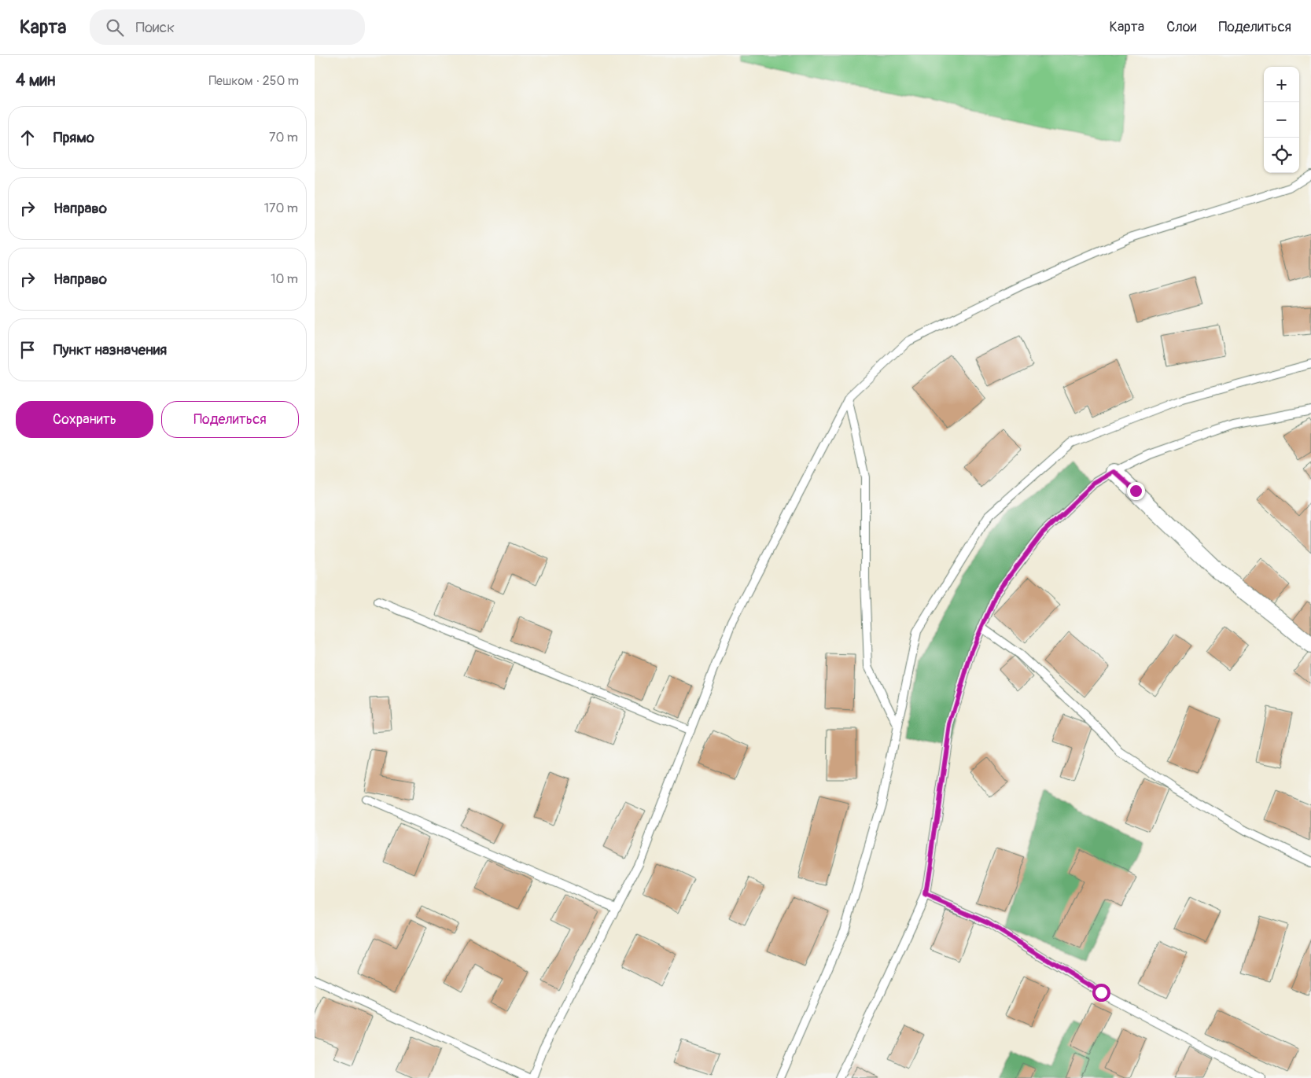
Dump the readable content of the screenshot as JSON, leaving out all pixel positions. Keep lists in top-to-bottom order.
{
  "page": {
    "header": "Карта",
    "search": "Поиск",
    "nav": ["Карта", "Слои", "Поделиться"],
    "heading": ["4 мин", "Пешком · 250 m"],
    "map_buttons": ["+", "−"],
    "list": [
      ["Прямо", "70 m"],
      ["Направо", "170 m"],
      ["Направо", "10 m"],
      "Пункт назначения"
    ],
    "buttons": ["Сохранить", "Поделиться"]
  }
}
